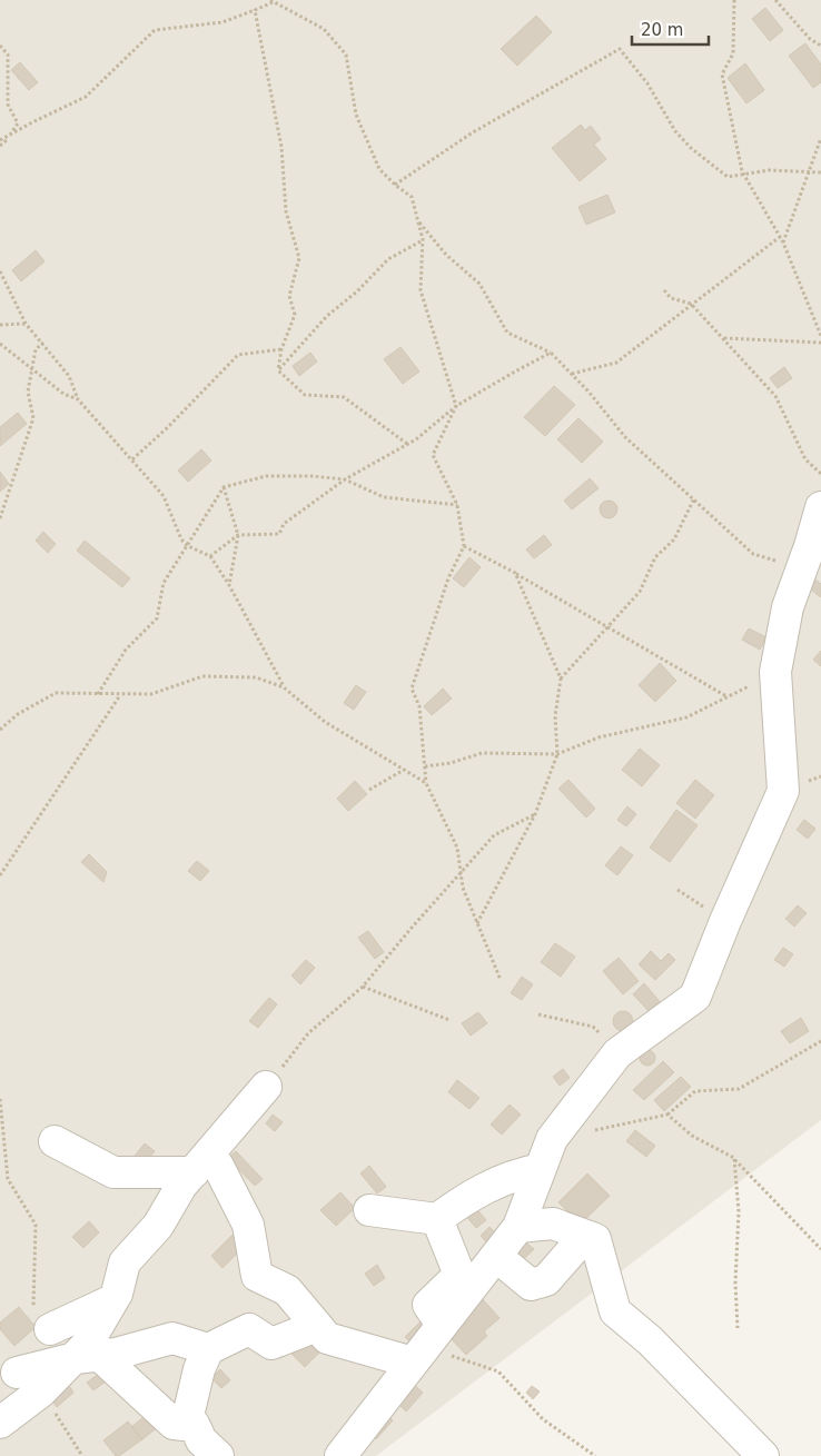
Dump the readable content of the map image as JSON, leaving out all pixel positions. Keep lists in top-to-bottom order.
{
  "scale_bar": "20 m"
}
